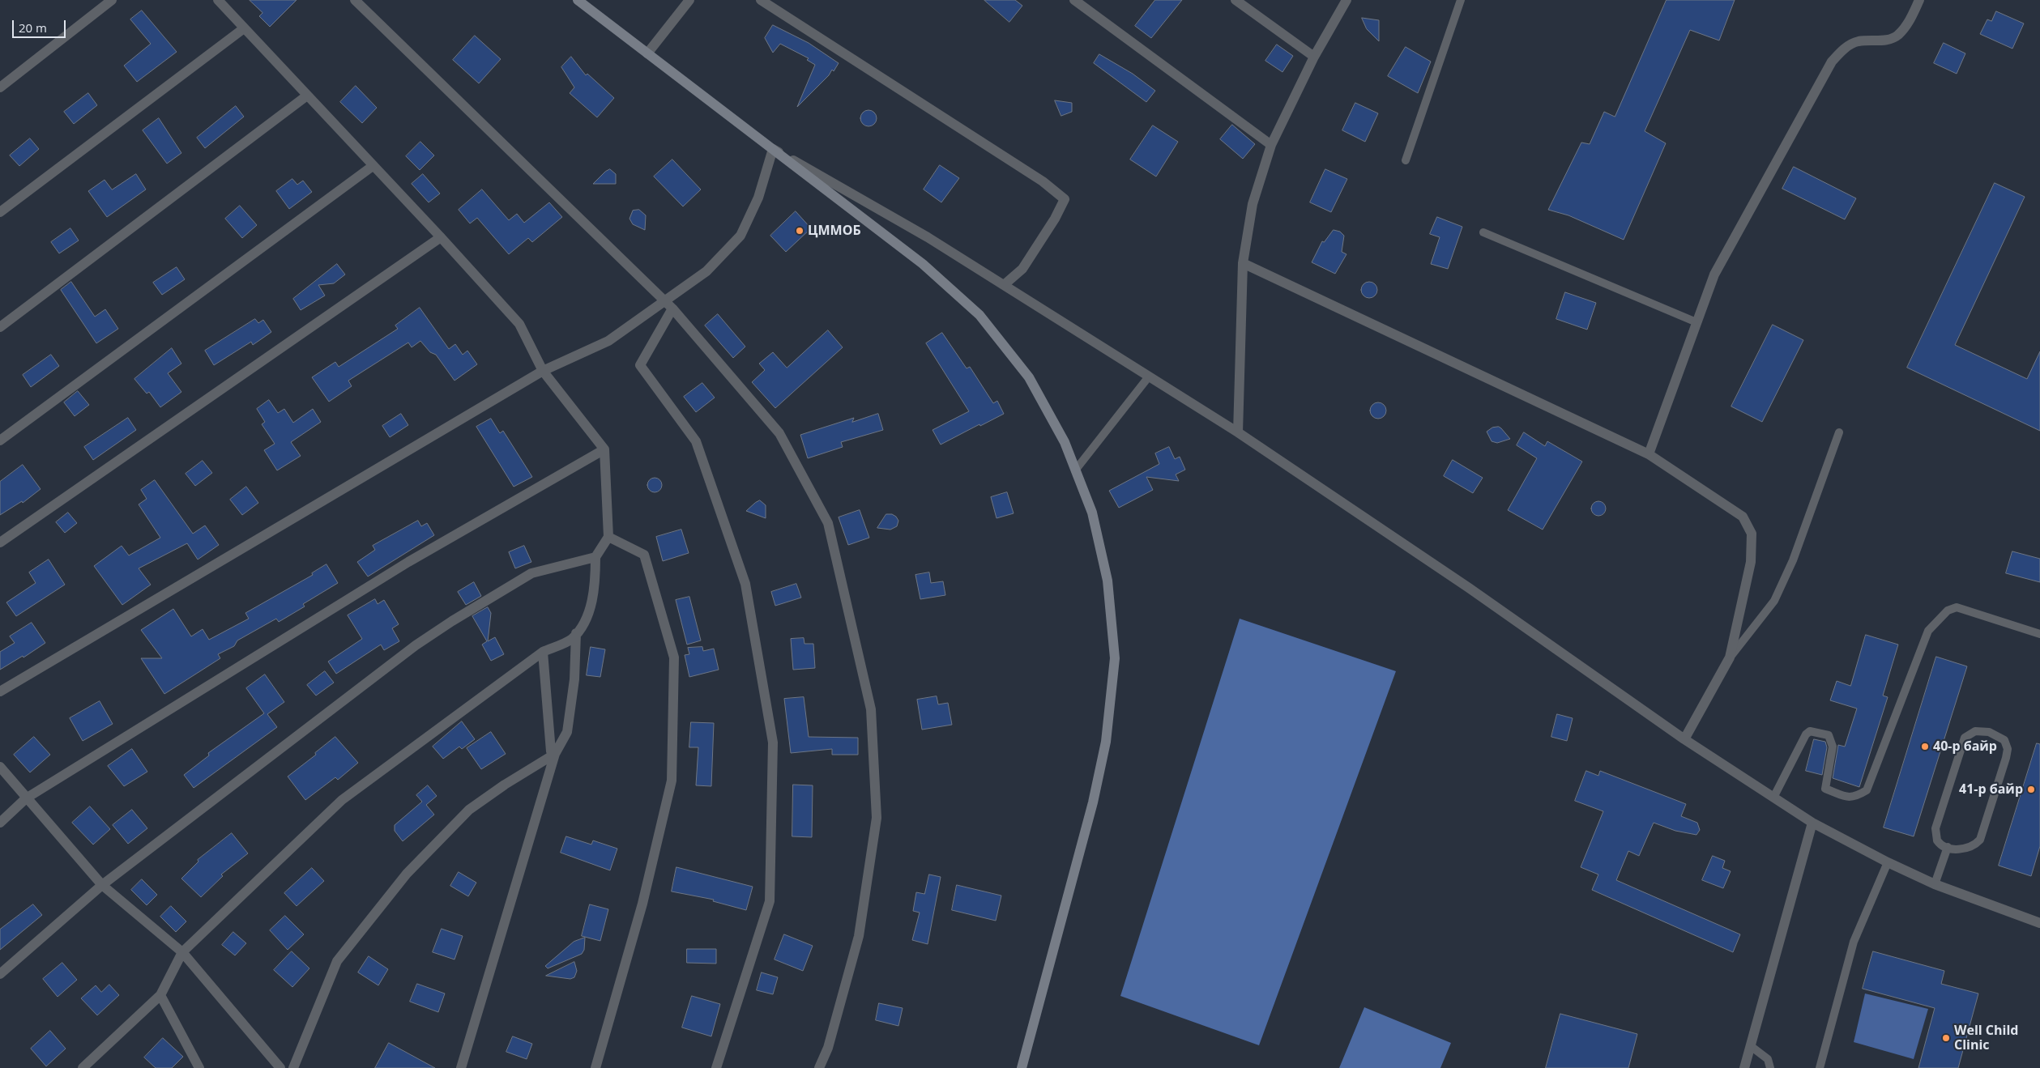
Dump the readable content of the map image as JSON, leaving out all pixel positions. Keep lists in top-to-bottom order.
{
  "places": [
    "ЦММОБ",
    "40-р байр",
    "41-р байр",
    "Well Child Clinic"
  ],
  "scale_bar": "20 m"
}
